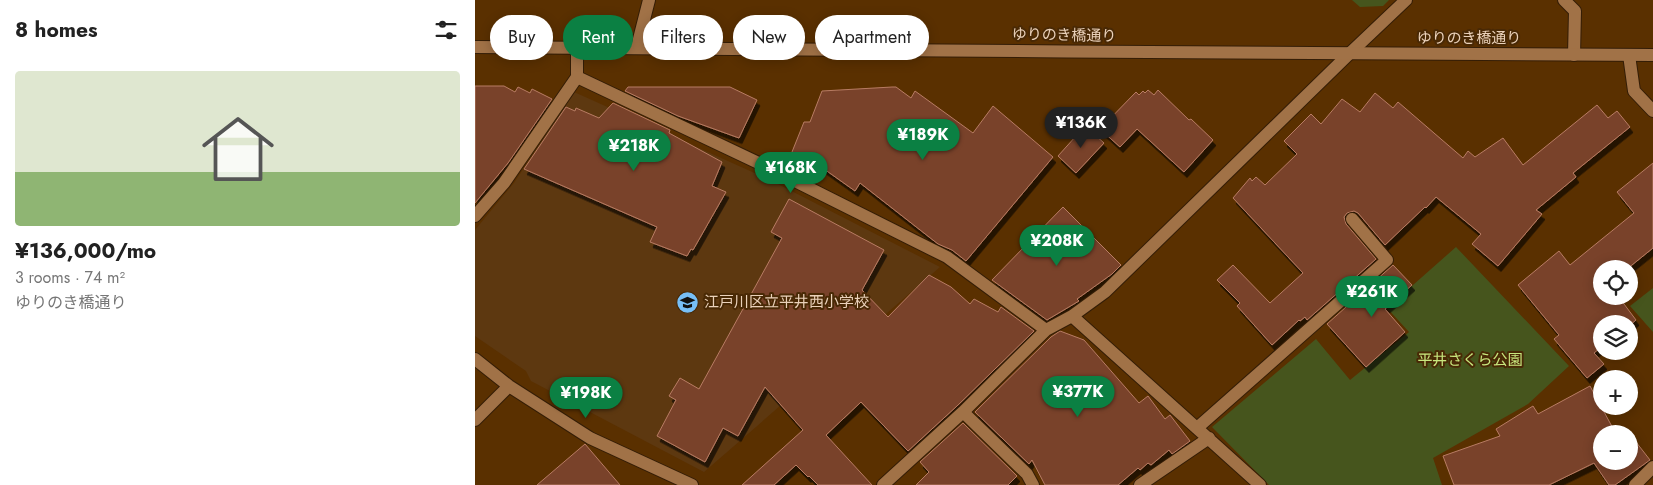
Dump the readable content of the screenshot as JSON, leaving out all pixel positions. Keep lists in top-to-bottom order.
{
  "streets": {
    "street": ["ゆりのき橋通り"]
  },
  "parks": ["平井さくら公園"],
  "places": {
    "school or university": ["江戸川区立平井西小学校"]
  },
  "page": {
    "heading": "8 homes",
    "chip": [
      "Buy",
      "Rent",
      "Filters",
      "New",
      "Apartment"
    ],
    "list": [
      {
        "name": "¥136,000/mo",
        "note": "3 rooms · 74 m² · ゆりのき橋通り"
      }
    ],
    "price": [
      "¥136K",
      "¥189K",
      "¥218K",
      "¥168K",
      "¥208K",
      "¥261K",
      "¥377K",
      "¥198K"
    ],
    "map_buttons": ["+", "−"]
  }
}
